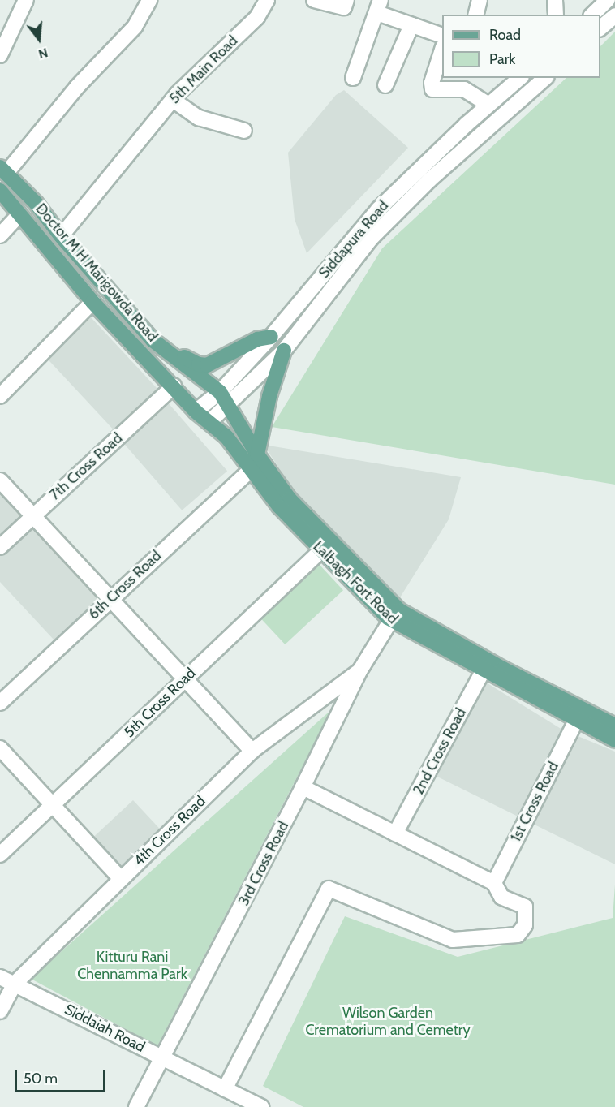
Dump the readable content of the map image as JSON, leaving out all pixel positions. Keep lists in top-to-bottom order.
{
  "streets": {
    "main road": ["Doctor M H Marigowda Road", "Lalbagh Fort Road"],
    "street": [
      "5th Main Road",
      "Siddapura Road",
      "7th Cross Road",
      "6th Cross Road",
      "5th Cross Road",
      "2nd Cross Road",
      "1st Cross Road",
      "4th Cross Road",
      "3rd Cross Road",
      "Siddaiah Road"
    ]
  },
  "crossings": [
    ["5th Main Road", "Doctor M H Marigowda Road"],
    ["Siddapura Road", "Doctor M H Marigowda Road"],
    ["Siddapura Road", "Lalbagh Fort Road"],
    ["Doctor M H Marigowda Road", "7th Cross Road"],
    ["Doctor M H Marigowda Road", "Lalbagh Fort Road"],
    ["Lalbagh Fort Road", "6th Cross Road"],
    ["Lalbagh Fort Road", "5th Cross Road"],
    ["Lalbagh Fort Road", "2nd Cross Road"],
    ["Lalbagh Fort Road", "1st Cross Road"],
    ["Lalbagh Fort Road", "3rd Cross Road"],
    ["4th Cross Road", "3rd Cross Road"],
    ["4th Cross Road", "Siddaiah Road"],
    ["3rd Cross Road", "Siddaiah Road"]
  ],
  "parks": ["Kitturu Rani Chennamma Park", "Wilson Garden Crematorium and Cemetry"],
  "legend": ["Road", "Park"],
  "scale_bar": "50 m",
  "north": "bottom"
}
